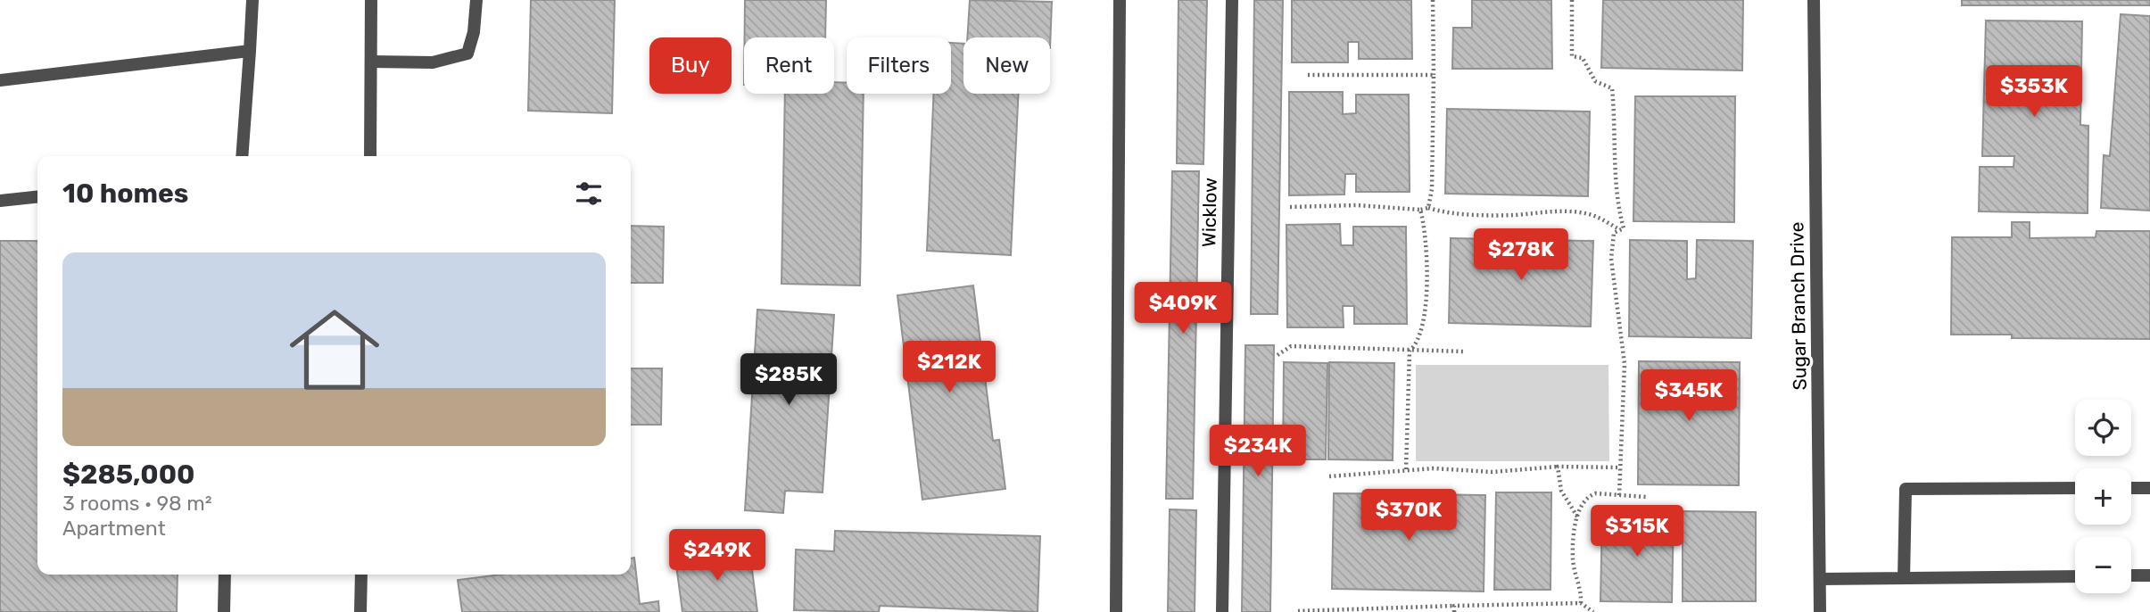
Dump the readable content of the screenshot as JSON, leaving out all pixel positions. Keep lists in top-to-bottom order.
{
  "streets": {
    "street": ["Wicklow", "Sugar Branch Drive"]
  },
  "page": {
    "chip": [
      "Buy",
      "Rent",
      "Filters",
      "New"
    ],
    "price": [
      "$353K",
      "$278K",
      "$409K",
      "$212K",
      "$285K",
      "$345K",
      "$234K",
      "$370K",
      "$315K",
      "$249K"
    ],
    "heading": "10 homes",
    "list": [
      {
        "name": "$285,000",
        "note": "3 rooms · 98 m² · Apartment"
      }
    ],
    "map_buttons": ["+", "−"]
  }
}
